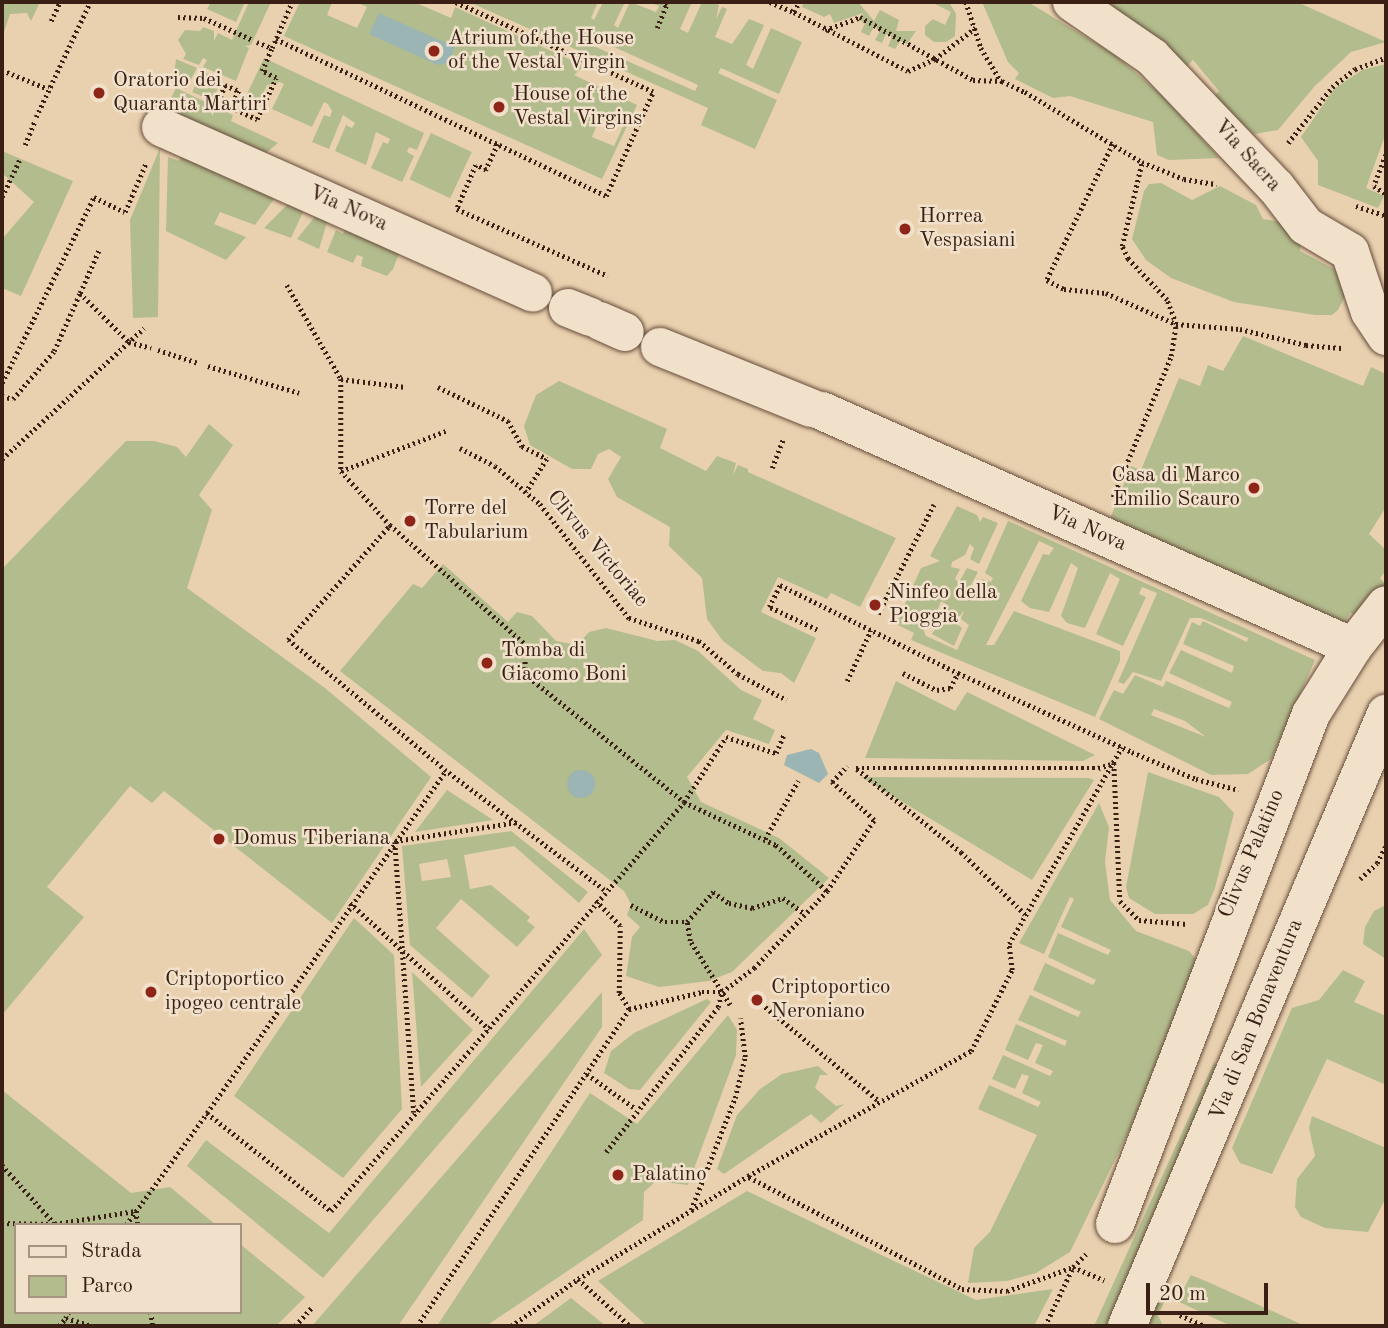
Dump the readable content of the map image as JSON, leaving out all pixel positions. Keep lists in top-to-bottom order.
{
  "streets": {
    "street": [
      "Via Sacra",
      "Via Nova",
      "Clivus Palatino",
      "Via di San Bonaventura"
    ],
    "path": ["Clivus Victoriae"]
  },
  "crossings": [
    ["Via Nova", "Clivus Palatino"]
  ],
  "places": [
    "Atrium of the House of the Vestal Virgin",
    "Oratorio dei Quaranta Martiri",
    "House of the Vestal Virgins",
    "Horrea Vespasiani",
    "Casa di Marco Emilio Scauro",
    "Torre del Tabularium",
    "Ninfeo della Pioggia",
    "Tomba di Giacomo Boni",
    "Domus Tiberiana",
    "Criptoportico ipogeo centrale",
    "Criptoportico Neroniano",
    "Palatino"
  ],
  "legend": ["Strada", "Parco"],
  "scale_bar": "20 m"
}
